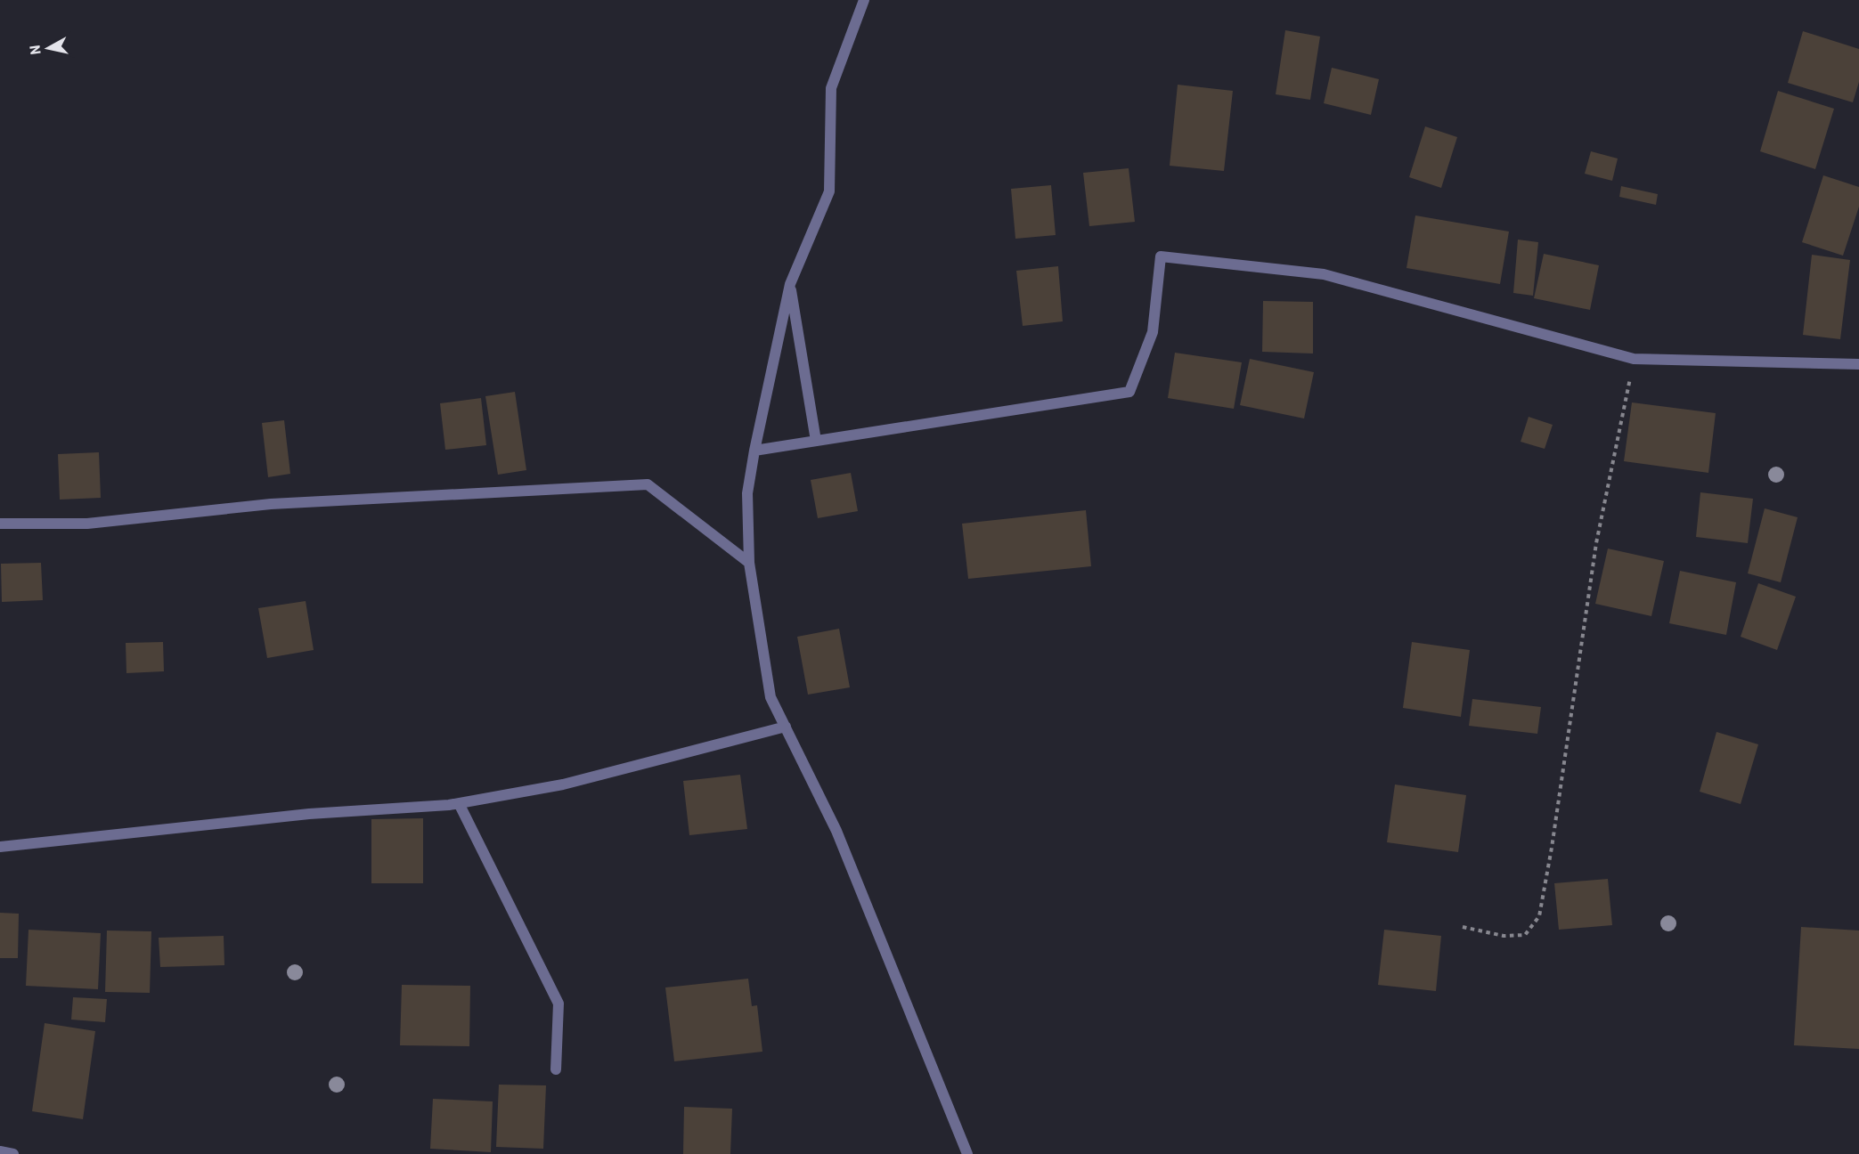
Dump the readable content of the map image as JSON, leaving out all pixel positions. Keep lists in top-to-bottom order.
{
  "north": "left"
}
